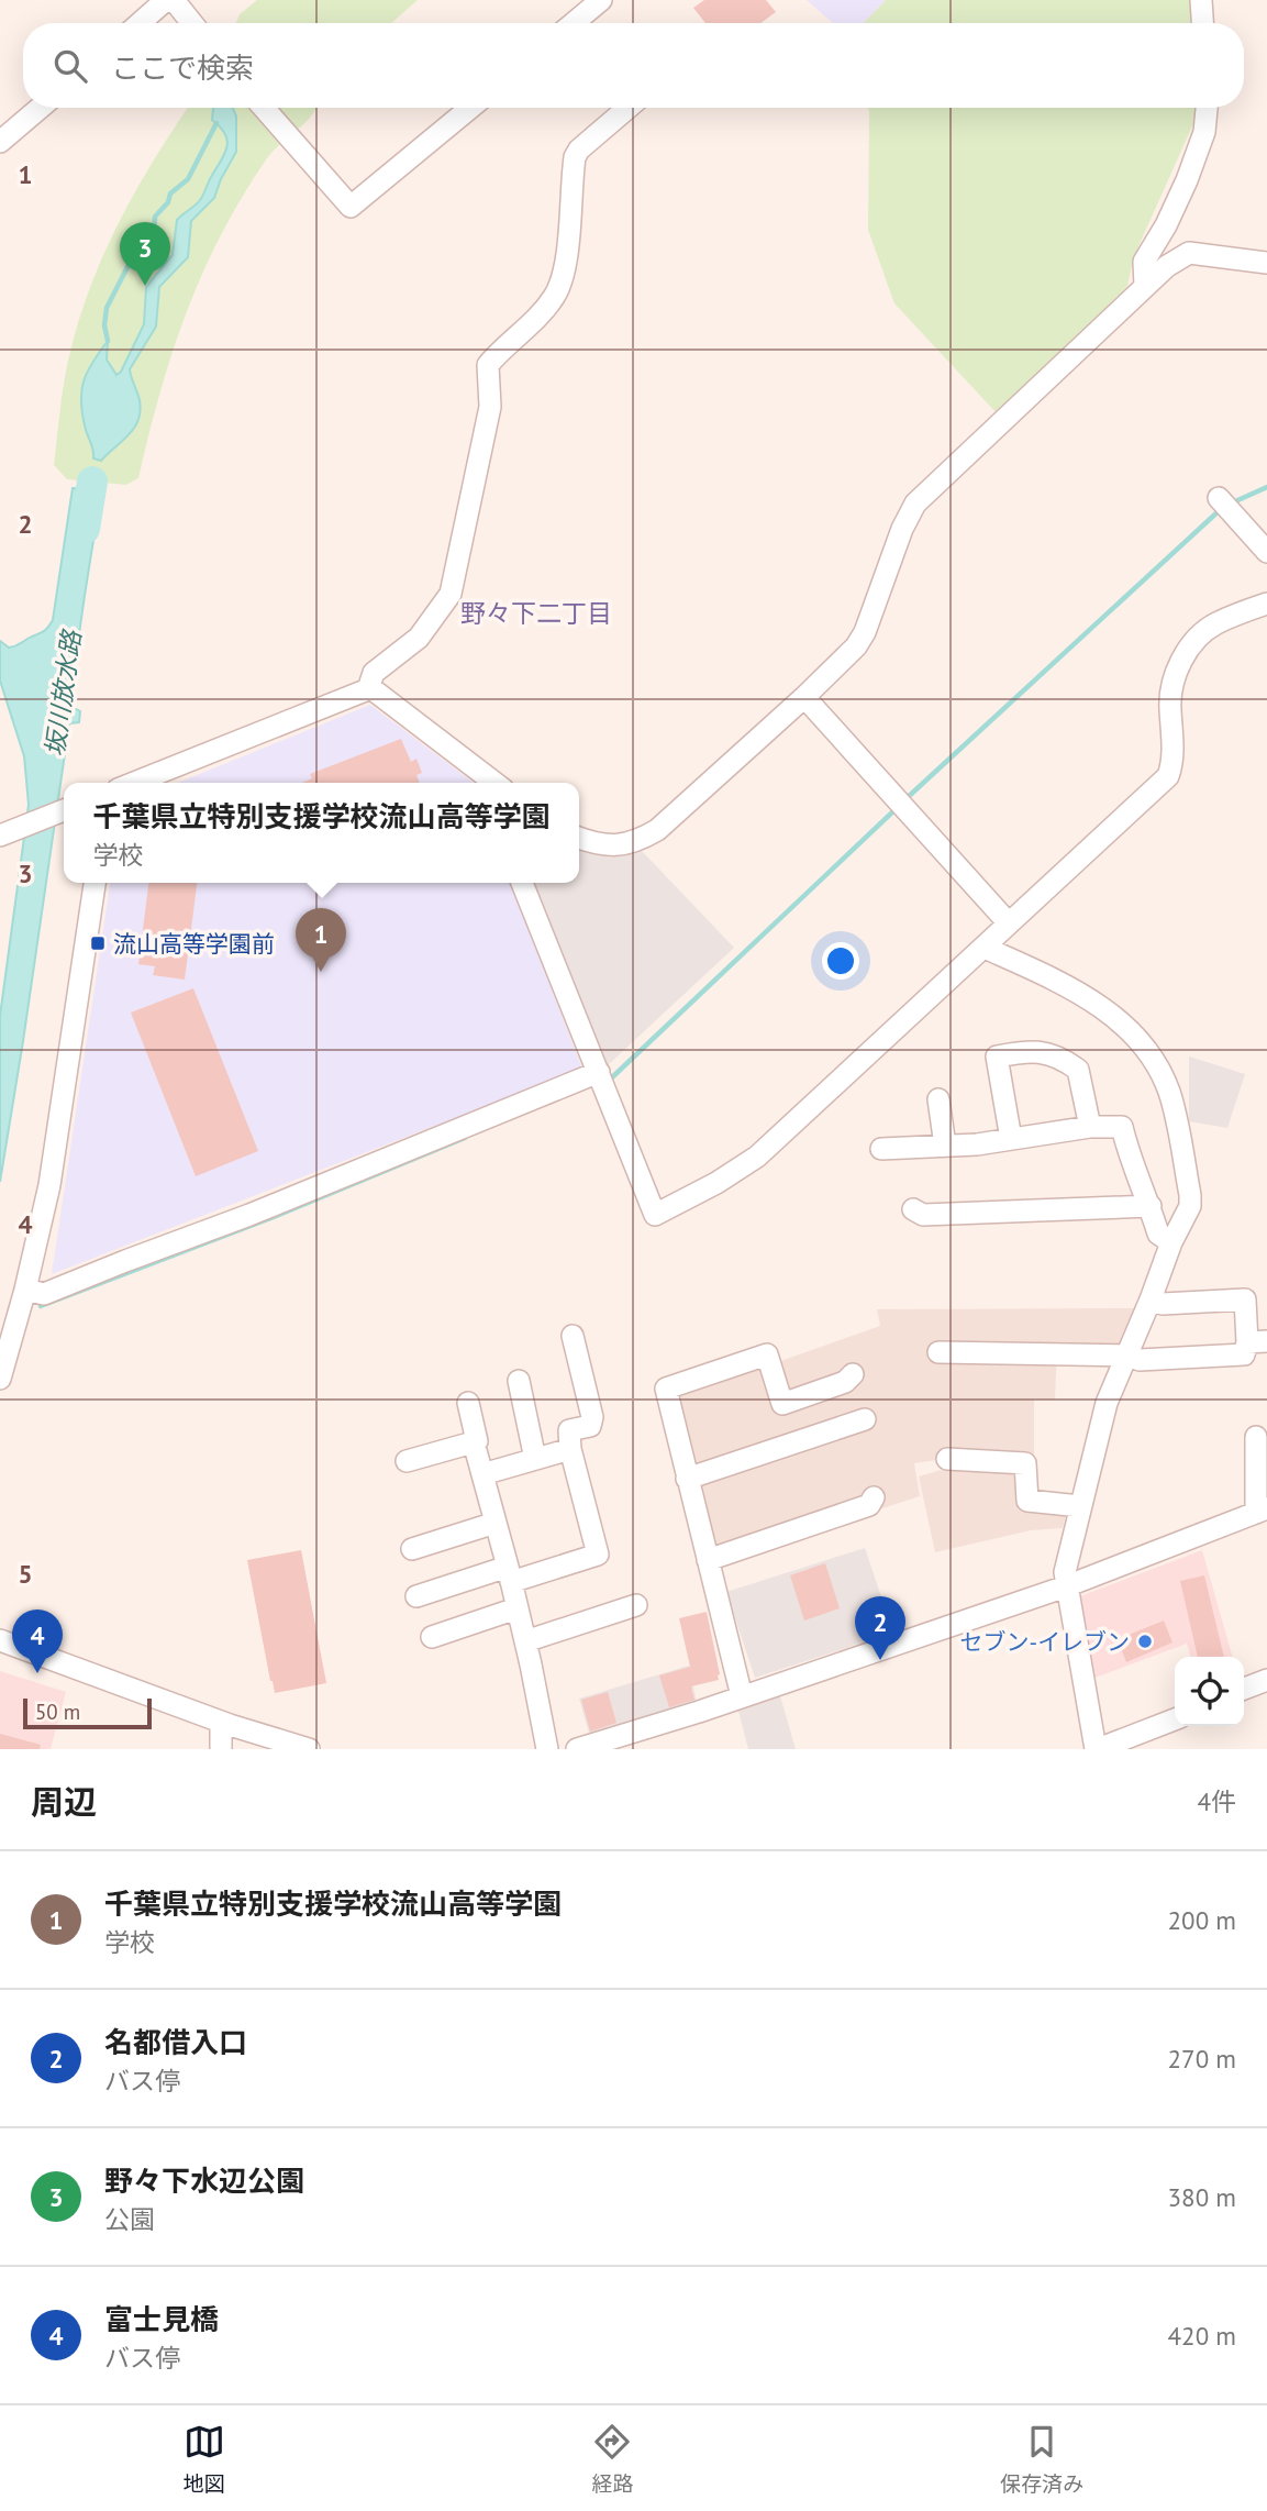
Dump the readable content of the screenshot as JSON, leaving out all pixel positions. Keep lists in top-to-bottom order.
{
  "districts": ["野々下二丁目"],
  "water": ["坂川放水路"],
  "places": {
    "transit": ["流山高等学園前"],
    "other": ["セブン-イレブン"]
  },
  "scale_bar": "50 m",
  "page": {
    "search": "ここで検索",
    "pins": [
      "3",
      "1",
      "2",
      "4"
    ],
    "popup": ["千葉県立特別支援学校流山高等学園", "学校"],
    "scale": "50 m",
    "heading": ["周辺", "4件"],
    "list": [
      {
        "mark": "1",
        "name": "千葉県立特別支援学校流山高等学園",
        "note": "学校",
        "value": "200 m"
      },
      {
        "mark": "2",
        "name": "名都借入口",
        "note": "バス停",
        "value": "270 m"
      },
      {
        "mark": "3",
        "name": "野々下水辺公園",
        "note": "公園",
        "value": "380 m"
      },
      {
        "mark": "4",
        "name": "富士見橋",
        "note": "バス停",
        "value": "420 m"
      }
    ],
    "nav": ["地図", "経路", "保存済み"]
  },
  "grid": {
    "rows": [
      "1",
      "2",
      "3",
      "4",
      "5"
    ]
  }
}
